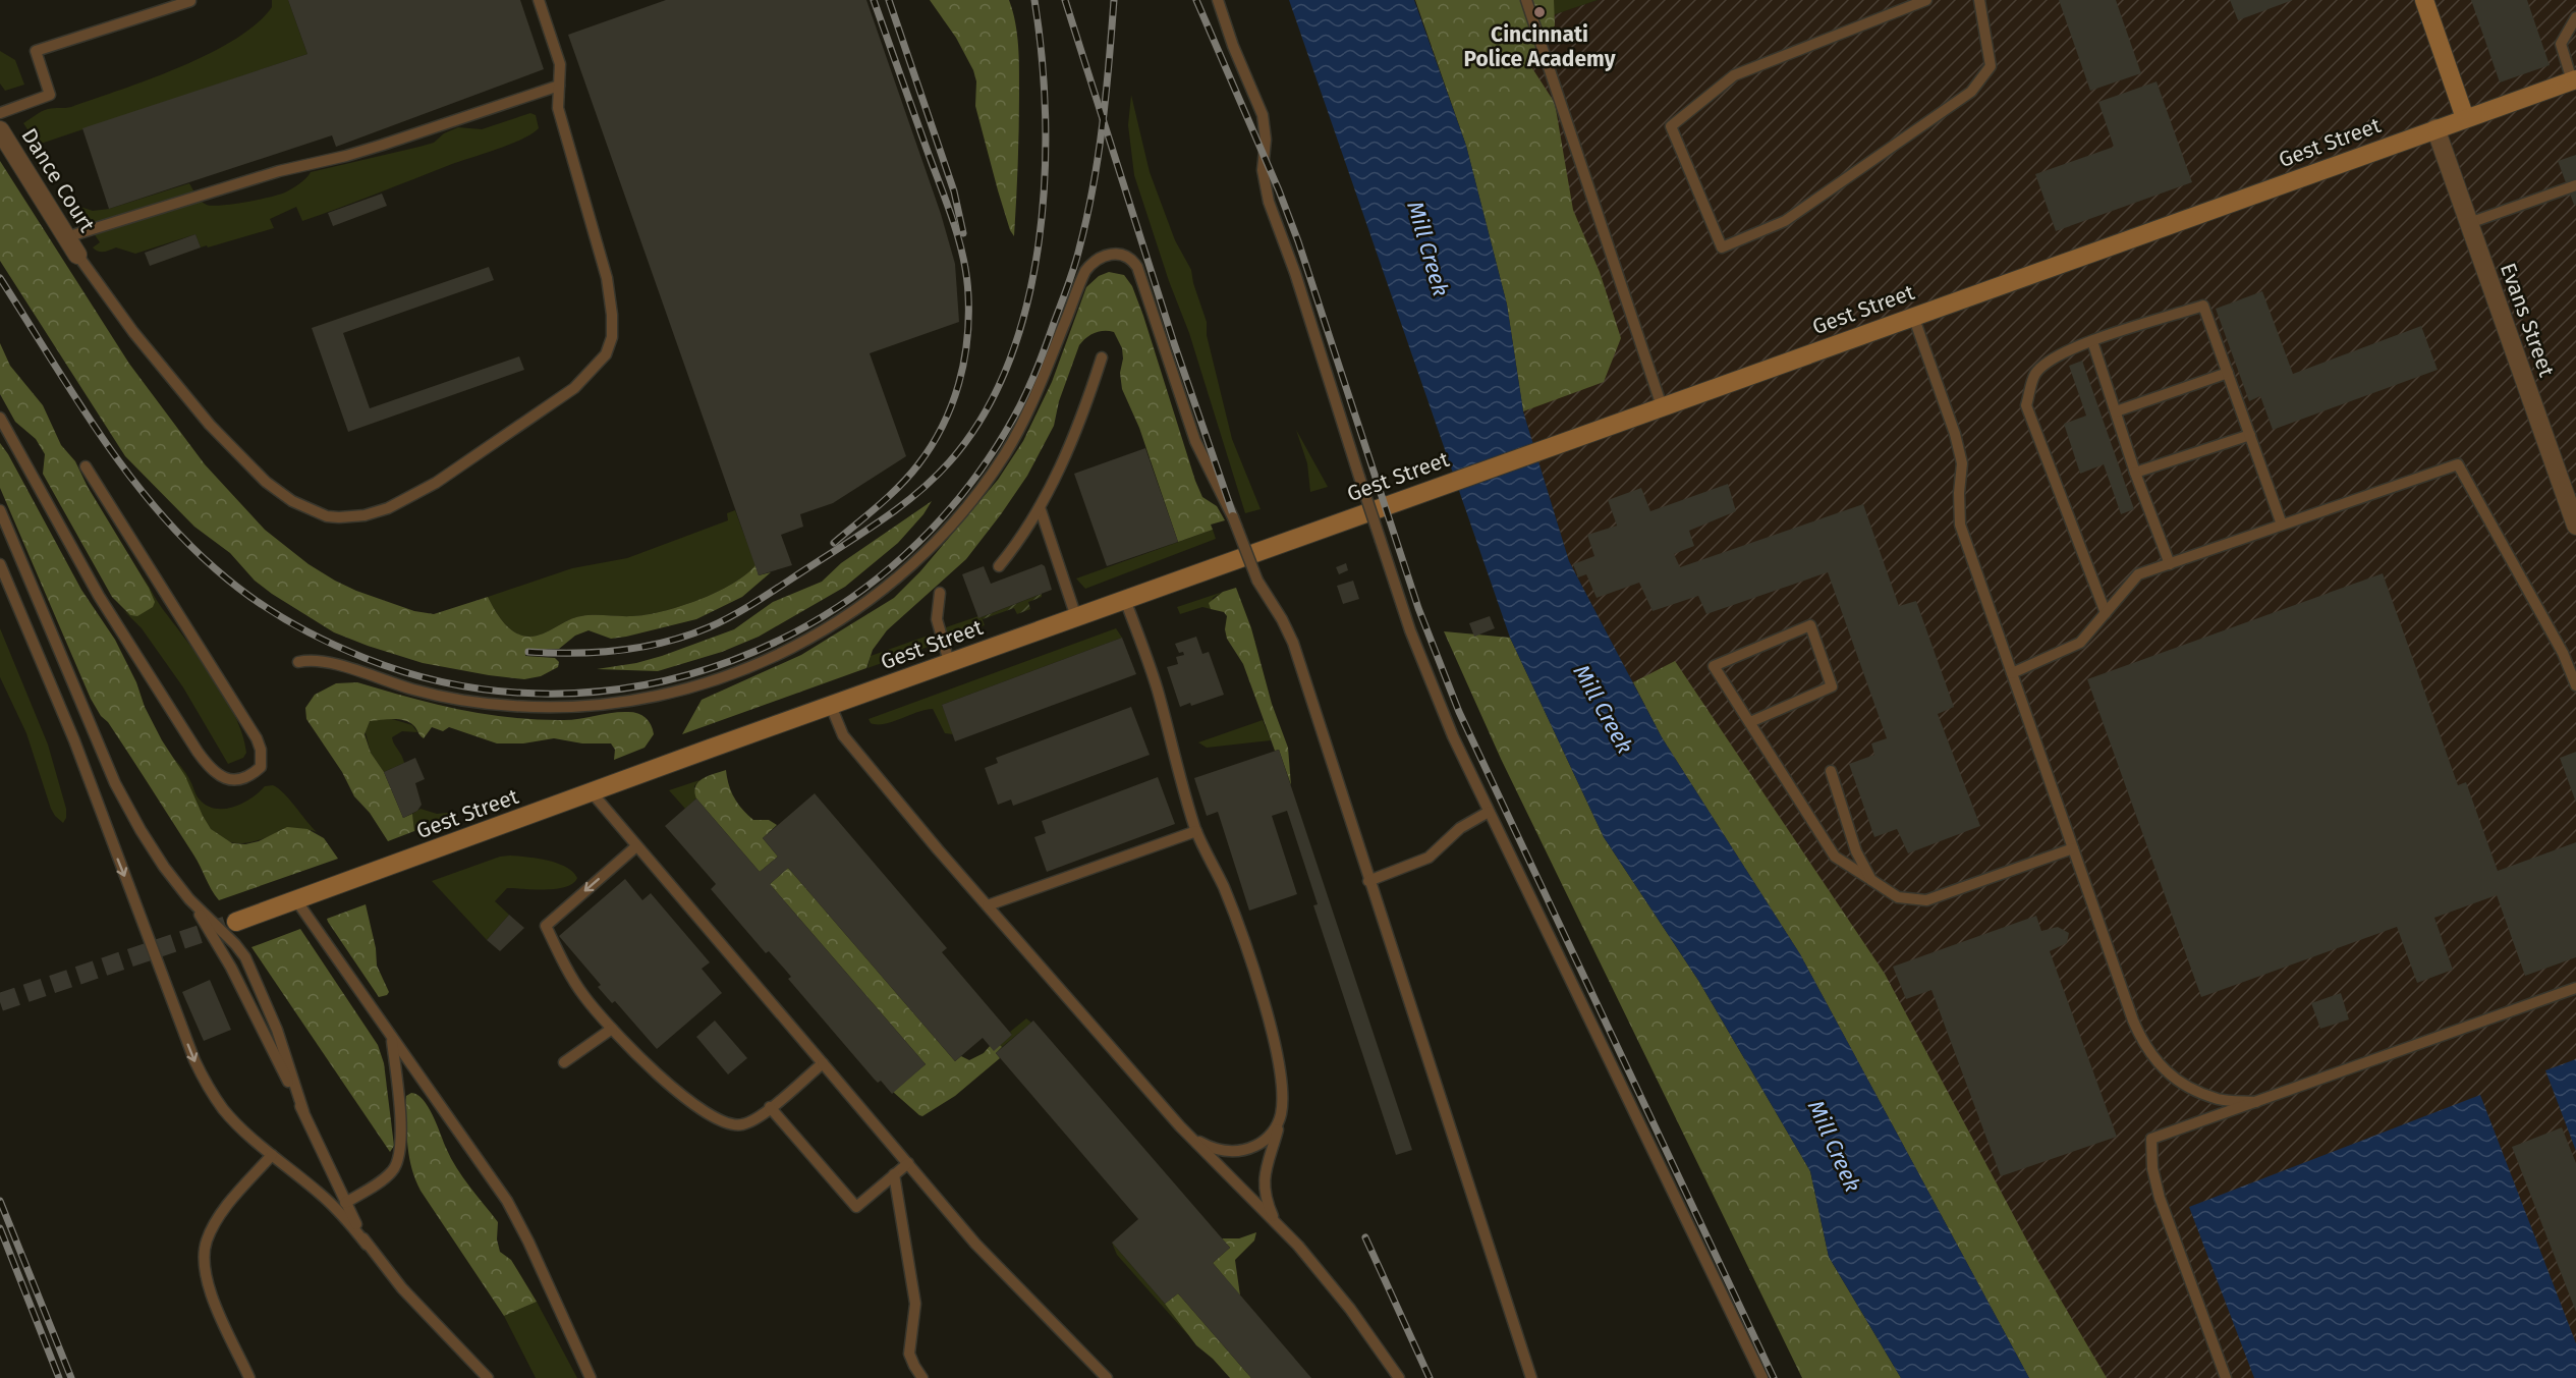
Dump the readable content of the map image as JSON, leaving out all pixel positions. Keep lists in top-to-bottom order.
{
  "streets": {
    "street": ["Gest Street", "Dance Court", "Evans Street"]
  },
  "crossings": [
    ["Gest Street", "Evans Street"]
  ],
  "water": ["Mill Creek"],
  "places": ["Cincinnati Police Academy"]
}
